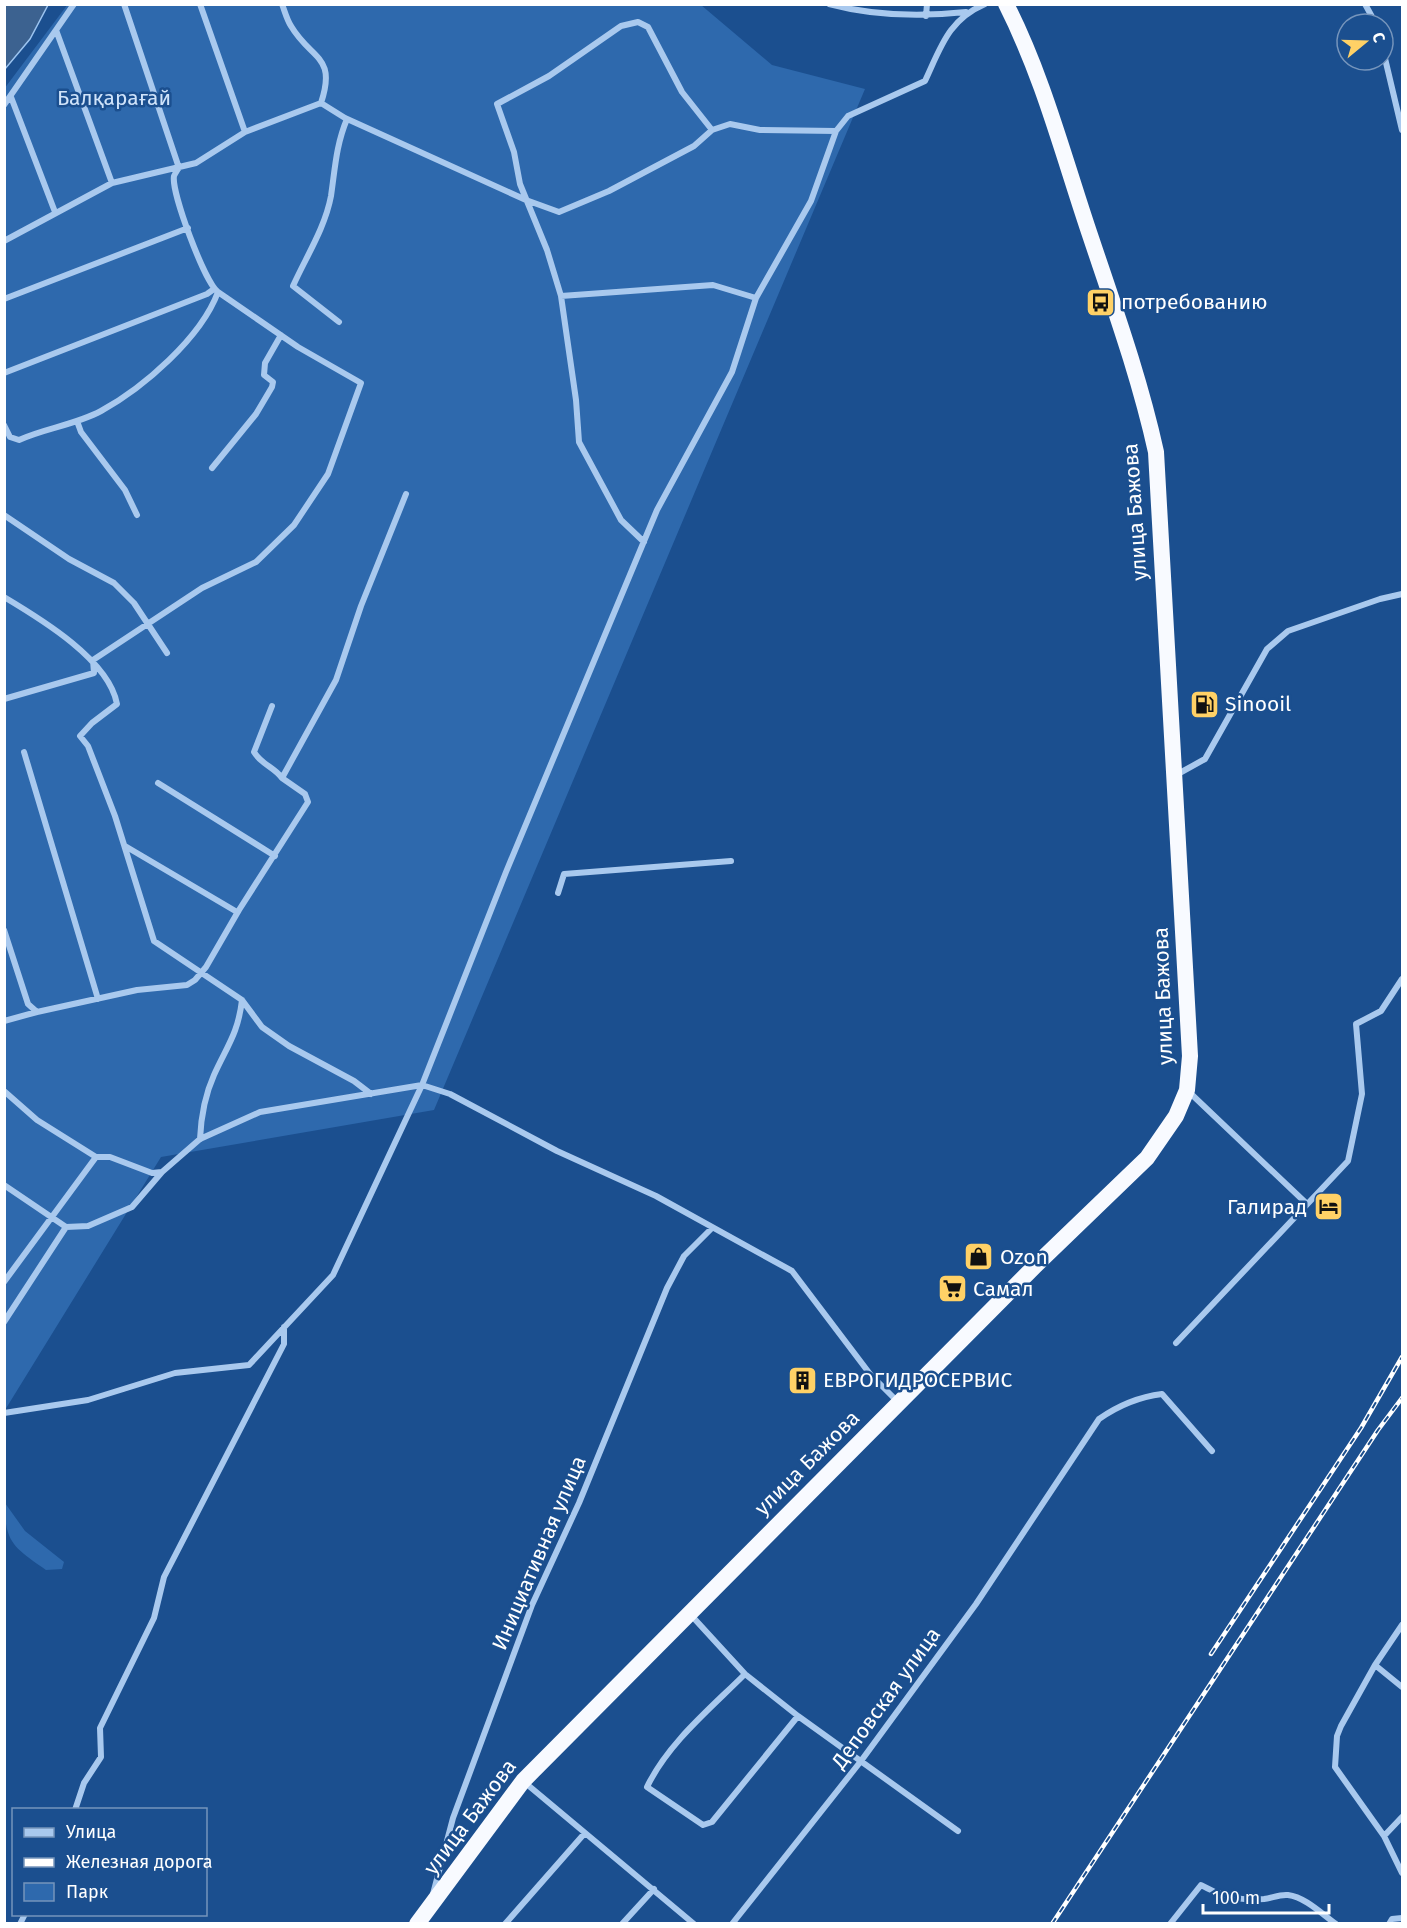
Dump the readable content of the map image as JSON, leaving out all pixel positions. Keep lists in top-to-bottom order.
{
  "streets": {
    "highway": ["улица Бажова"],
    "street": ["Инициативная улица", "Деповская улица"]
  },
  "crossings": [
    ["улица Бажова", "Инициативная улица"]
  ],
  "parks": ["Балқарағай"],
  "places": {
    "bus stop": ["потребованию"],
    "fuel station": ["Sinooil"],
    "hotel": ["Галирад"],
    "shop": ["Ozon"],
    "supermarket": ["Самал"],
    "building": ["ЕВРОГИДРОСЕРВИС"]
  },
  "legend": ["Улица", "Железная дорога", "Парк"],
  "scale_bar": "100 m",
  "north": "right"
}
